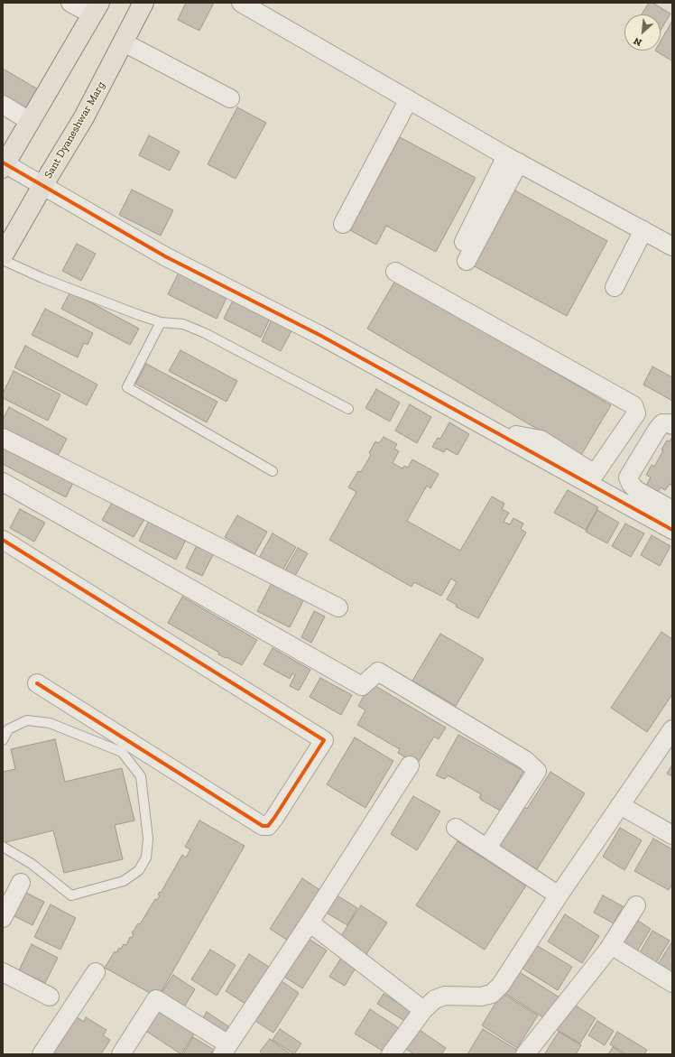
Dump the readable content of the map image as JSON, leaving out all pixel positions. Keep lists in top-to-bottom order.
{
  "streets": {
    "main road": ["Sant Dyaneshwar Marg"]
  },
  "north": "bottom left"
}
